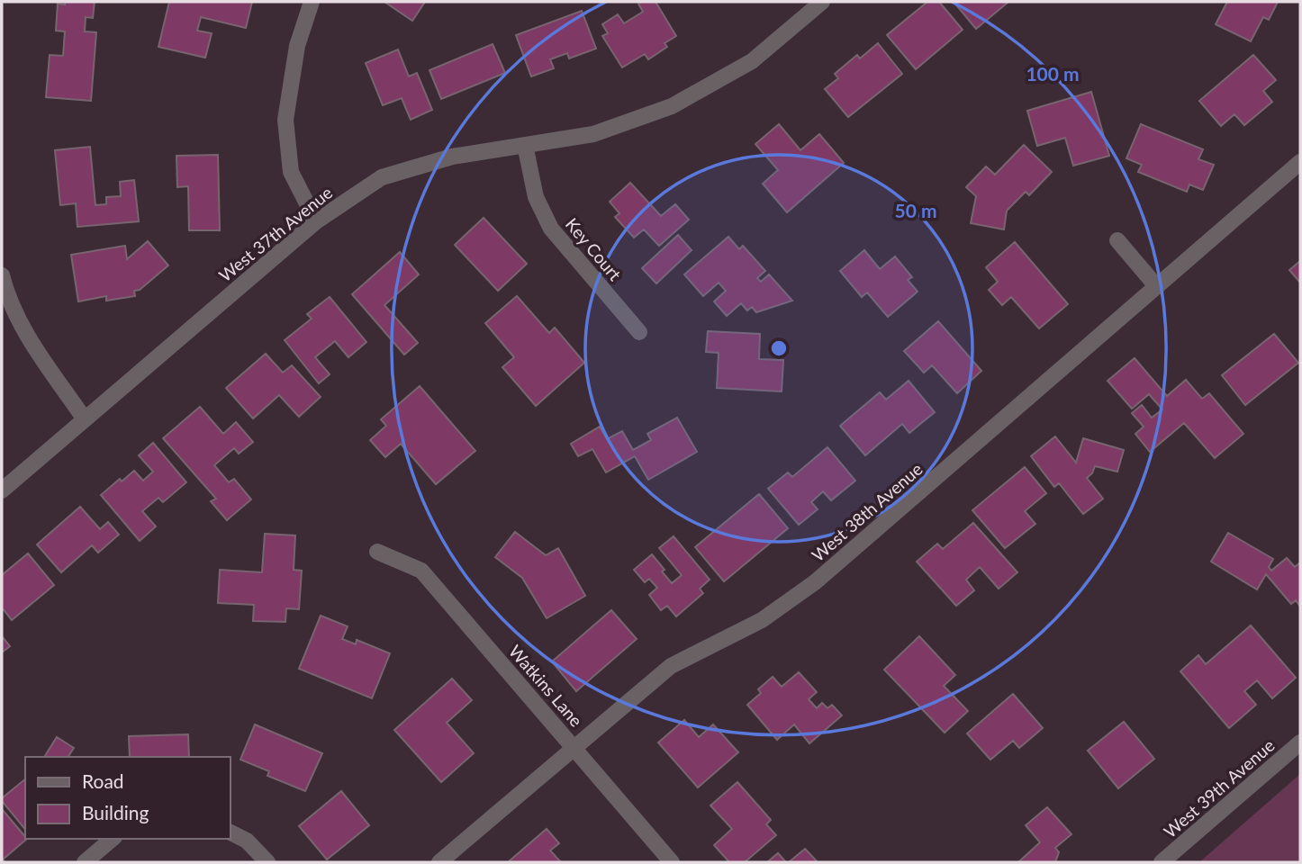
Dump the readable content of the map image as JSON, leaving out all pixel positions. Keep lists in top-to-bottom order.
{
  "streets": {
    "street": [
      "West 37th Avenue",
      "Key Court",
      "West 38th Avenue",
      "Watkins Lane",
      "West 39th Avenue"
    ]
  },
  "crossings": [
    ["West 37th Avenue", "Key Court"],
    ["West 38th Avenue", "Watkins Lane"]
  ],
  "legend": ["Road", "Building"],
  "rings": ["100 m", "50 m"]
}
